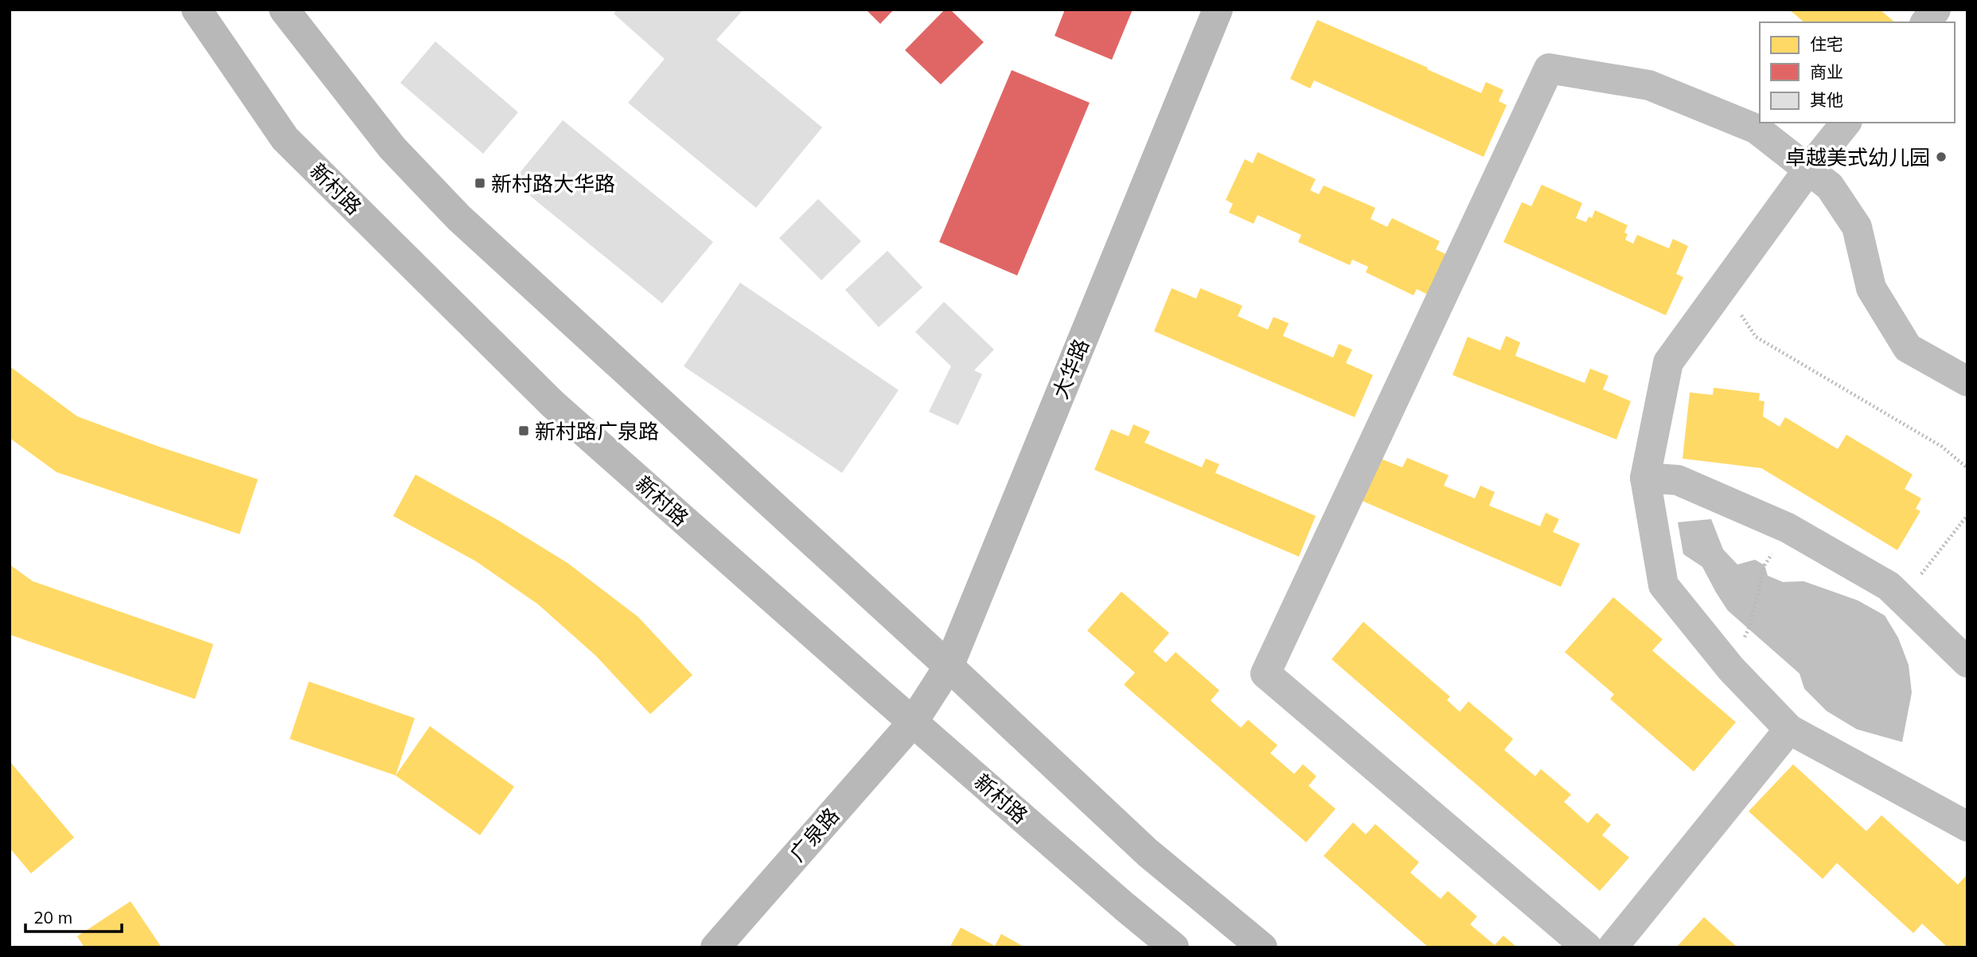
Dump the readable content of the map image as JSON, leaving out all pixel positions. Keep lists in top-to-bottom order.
{
  "streets": {
    "main road": ["新村路", "大华路", "广泉路"]
  },
  "crossings": [
    ["新村路", "大华路"],
    ["新村路", "广泉路"],
    ["大华路", "广泉路"]
  ],
  "places": {
    "other": ["卓越美式幼儿园"],
    "transit": ["新村路大华路", "新村路广泉路"]
  },
  "legend": ["住宅", "商业", "其他"],
  "scale_bar": "20 m"
}
